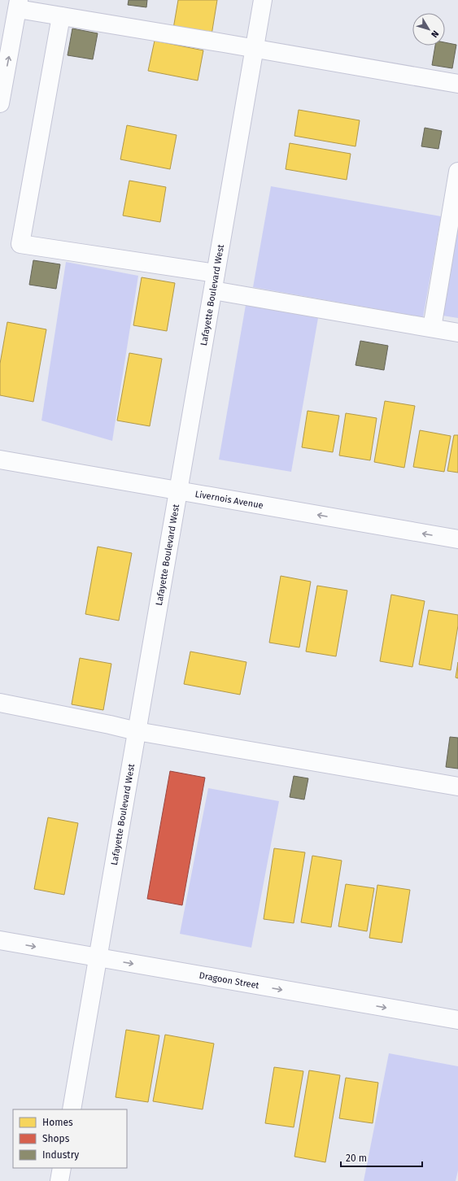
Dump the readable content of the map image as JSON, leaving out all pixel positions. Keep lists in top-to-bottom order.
{
  "streets": {
    "street": ["Lafayette Boulevard West", "Livernois Avenue", "Dragoon Street"]
  },
  "crossings": [
    ["Lafayette Boulevard West", "Livernois Avenue"],
    ["Lafayette Boulevard West", "Dragoon Street"]
  ],
  "one_way": ["Livernois Avenue", "Dragoon Street"],
  "legend": ["Homes", "Shops", "Industry"],
  "scale_bar": "20 m",
  "north": "bottom right"
}
